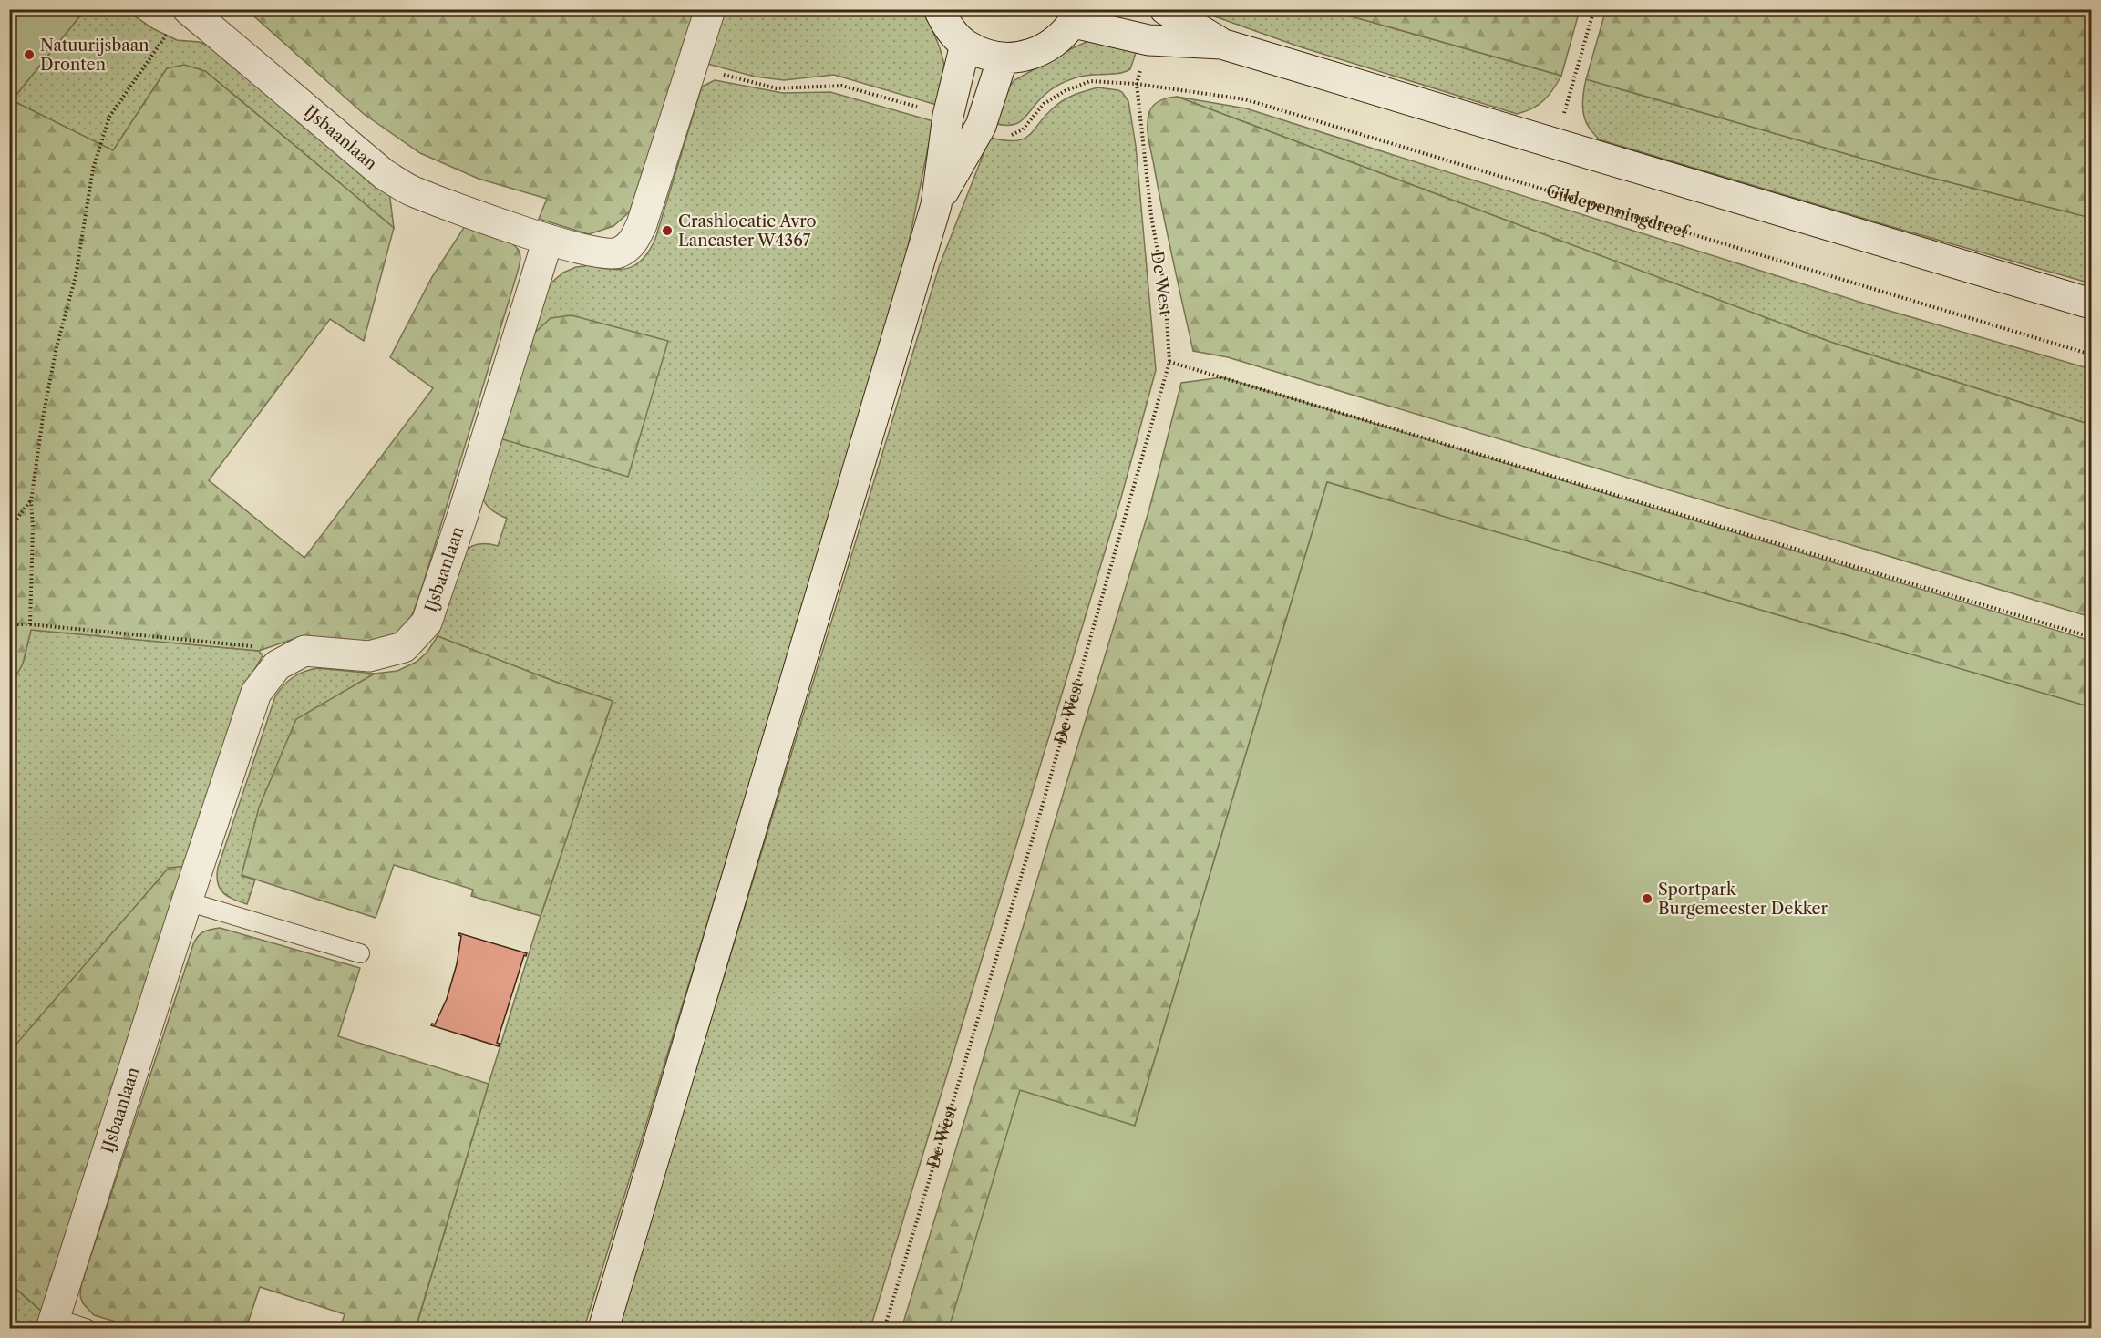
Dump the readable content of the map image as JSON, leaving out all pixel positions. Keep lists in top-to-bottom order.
{
  "streets": {
    "main road": ["IJsbaanlaan"],
    "path": ["Gildepenningdreef", "De West"]
  },
  "crossings": [
    ["Gildepenningdreef", "De West"]
  ],
  "places": ["Natuurijsbaan Dronten", "Crashlocatie Avro Lancaster W4367", "Sportpark Burgemeester Dekker"]
}
